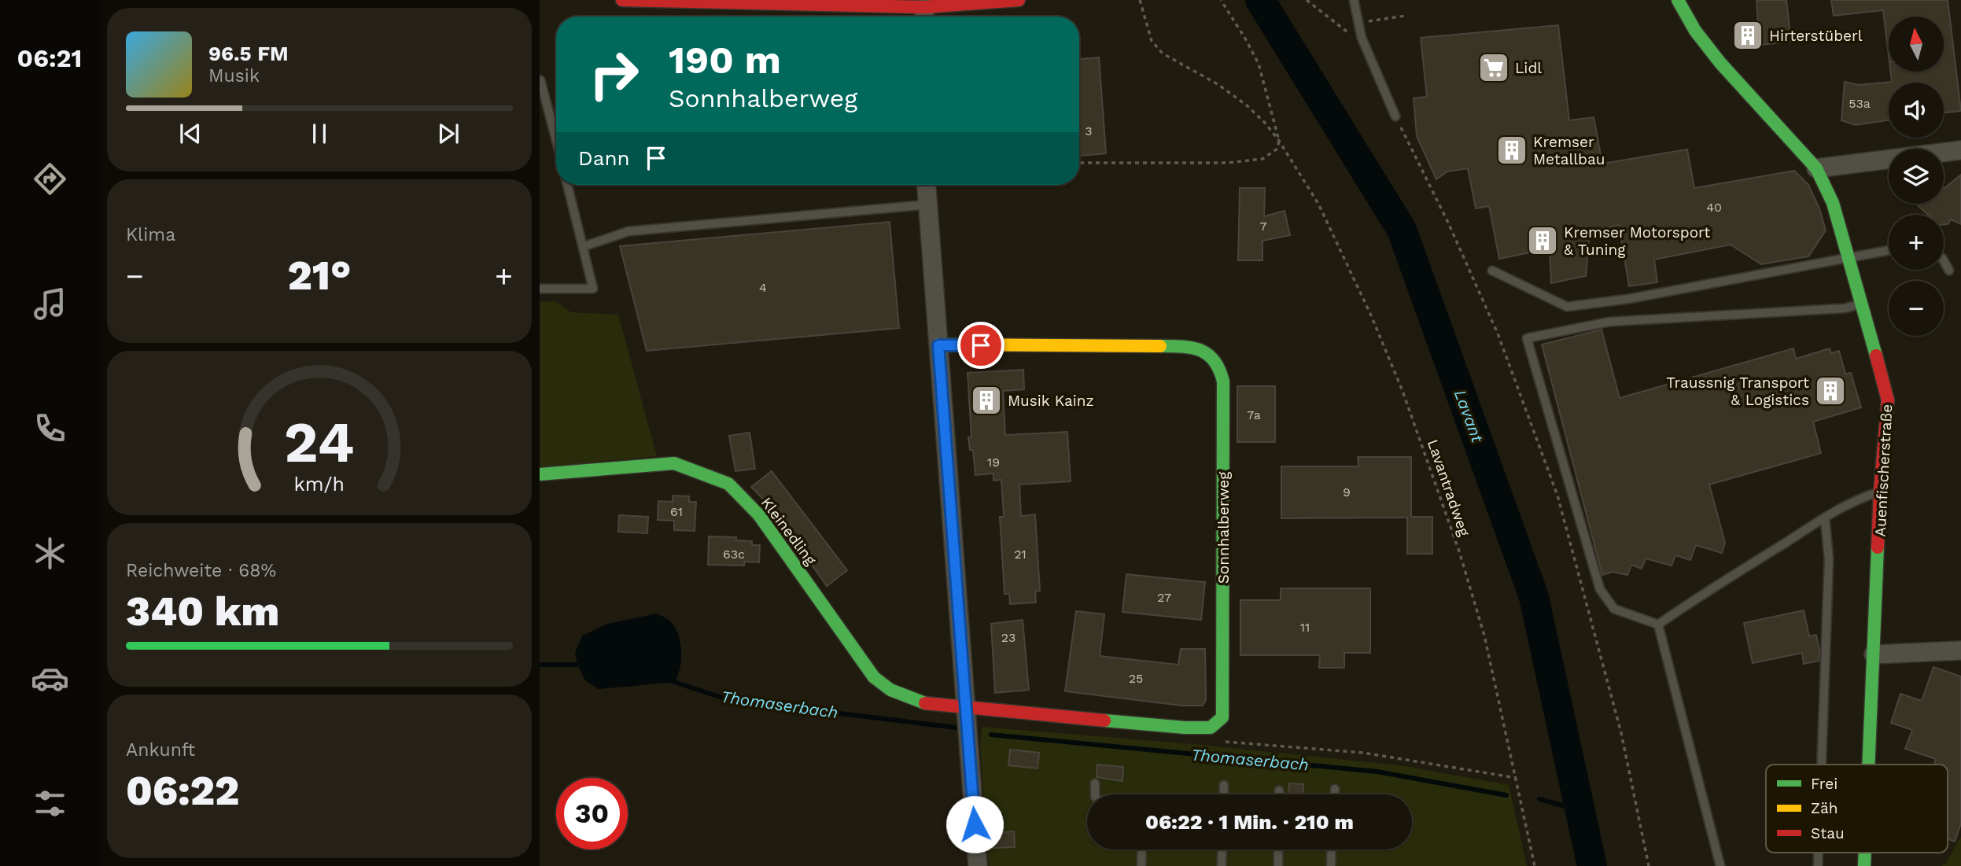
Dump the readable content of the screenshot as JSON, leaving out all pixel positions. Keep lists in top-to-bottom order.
{
  "streets": {
    "street": ["Auenfischerstraße", "Sonnhalberweg", "Kleinedling"],
    "path": ["Lavantradweg"]
  },
  "crossings": [
    ["Sonnhalberweg", "Kleinedling"]
  ],
  "water": ["Lavant", "Thomaserbach"],
  "places": {
    "building": [
      "Hirterstüberl",
      "Kremser Metallbau",
      "Kremser Motorsport & Tuning",
      "Traussnig Transport & Logistics",
      "Musik Kainz"
    ],
    "supermarket": ["Lidl"]
  },
  "house_numbers": [
    "53a",
    "3",
    "40",
    "7",
    "4",
    "7a",
    "19",
    "9",
    "61",
    "63c",
    "21",
    "27",
    "11",
    "23",
    "25"
  ],
  "legend": ["Frei", "Zäh", "Stau"],
  "north": "top",
  "page": {
    "tabs": "06:21",
    "map_buttons": ["+", "−"],
    "turn": ["190 m", "Sonnhalberweg"],
    "song": ["96.5 FM", "Musik"],
    "then": "Dann",
    "tile": [
      "Klima",
      ["Reichweite · 68%", "340 km"],
      ["Ankunft", "06:22"]
    ],
    "heat": ["−", "21°", "+"],
    "limit": "30",
    "trip": "06:22 · 1 Min. · 210 m",
    "gauge": ["24", "km/h"]
  }
}
